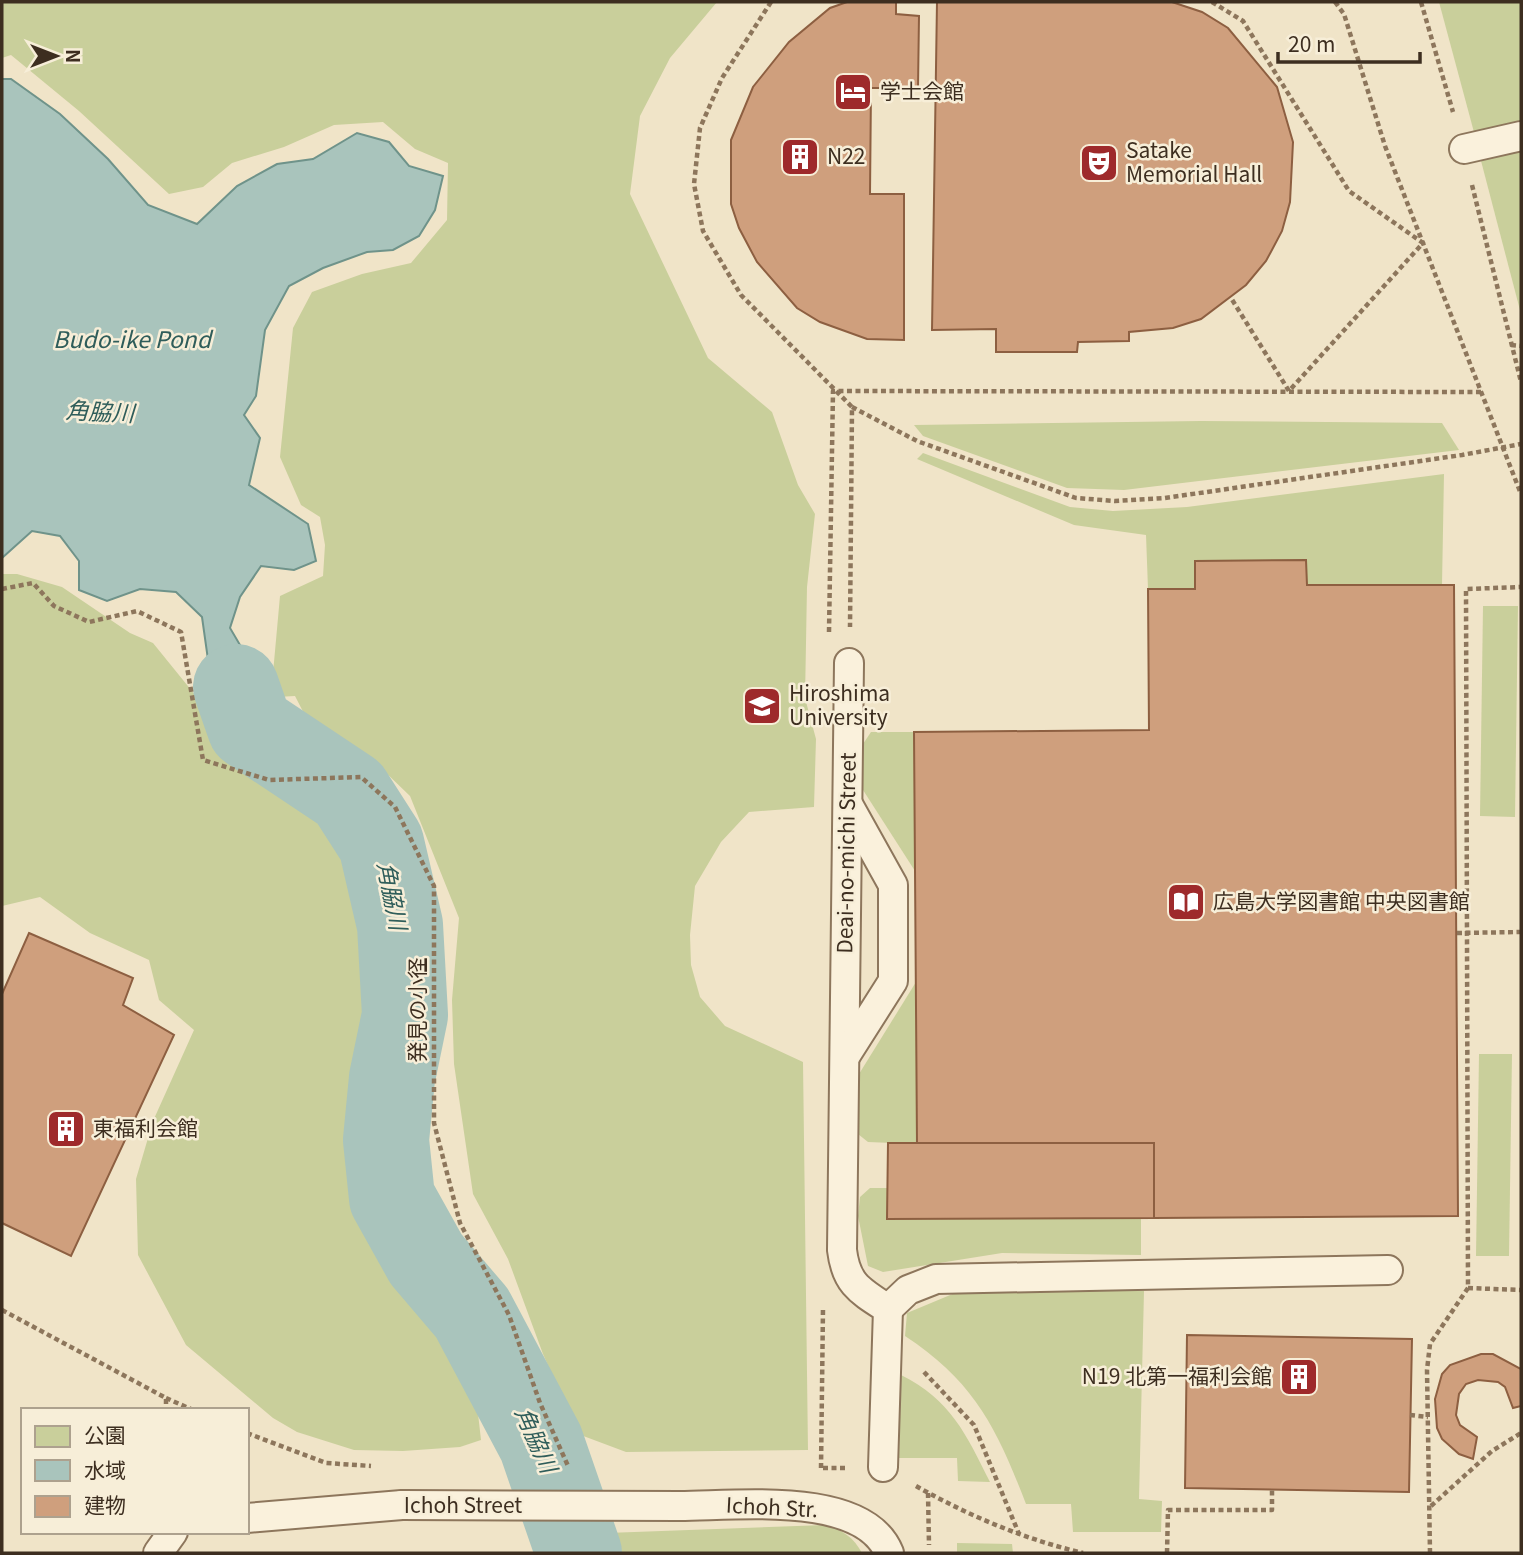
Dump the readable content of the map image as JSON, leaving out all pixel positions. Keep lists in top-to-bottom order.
{
  "streets": {
    "lane": ["Deai-no-michi Street", "Ichoh Street", "Ichoh Str."],
    "path": ["発見の小径"]
  },
  "crossings": [
    ["Ichoh Street", "Ichoh Str."]
  ],
  "water": ["Budo-ike Pond", "角脇川"],
  "places": {
    "hotel": ["学士会館"],
    "building": ["N22", "東福利会館", "N19 北第一福利会館"],
    "theatre": ["Satake Memorial Hall"],
    "school or university": ["Hiroshima University"],
    "library": ["広島大学図書館 中央図書館"]
  },
  "legend": ["公園", "水域", "建物"],
  "scale_bar": "20 m",
  "north": "right"
}
